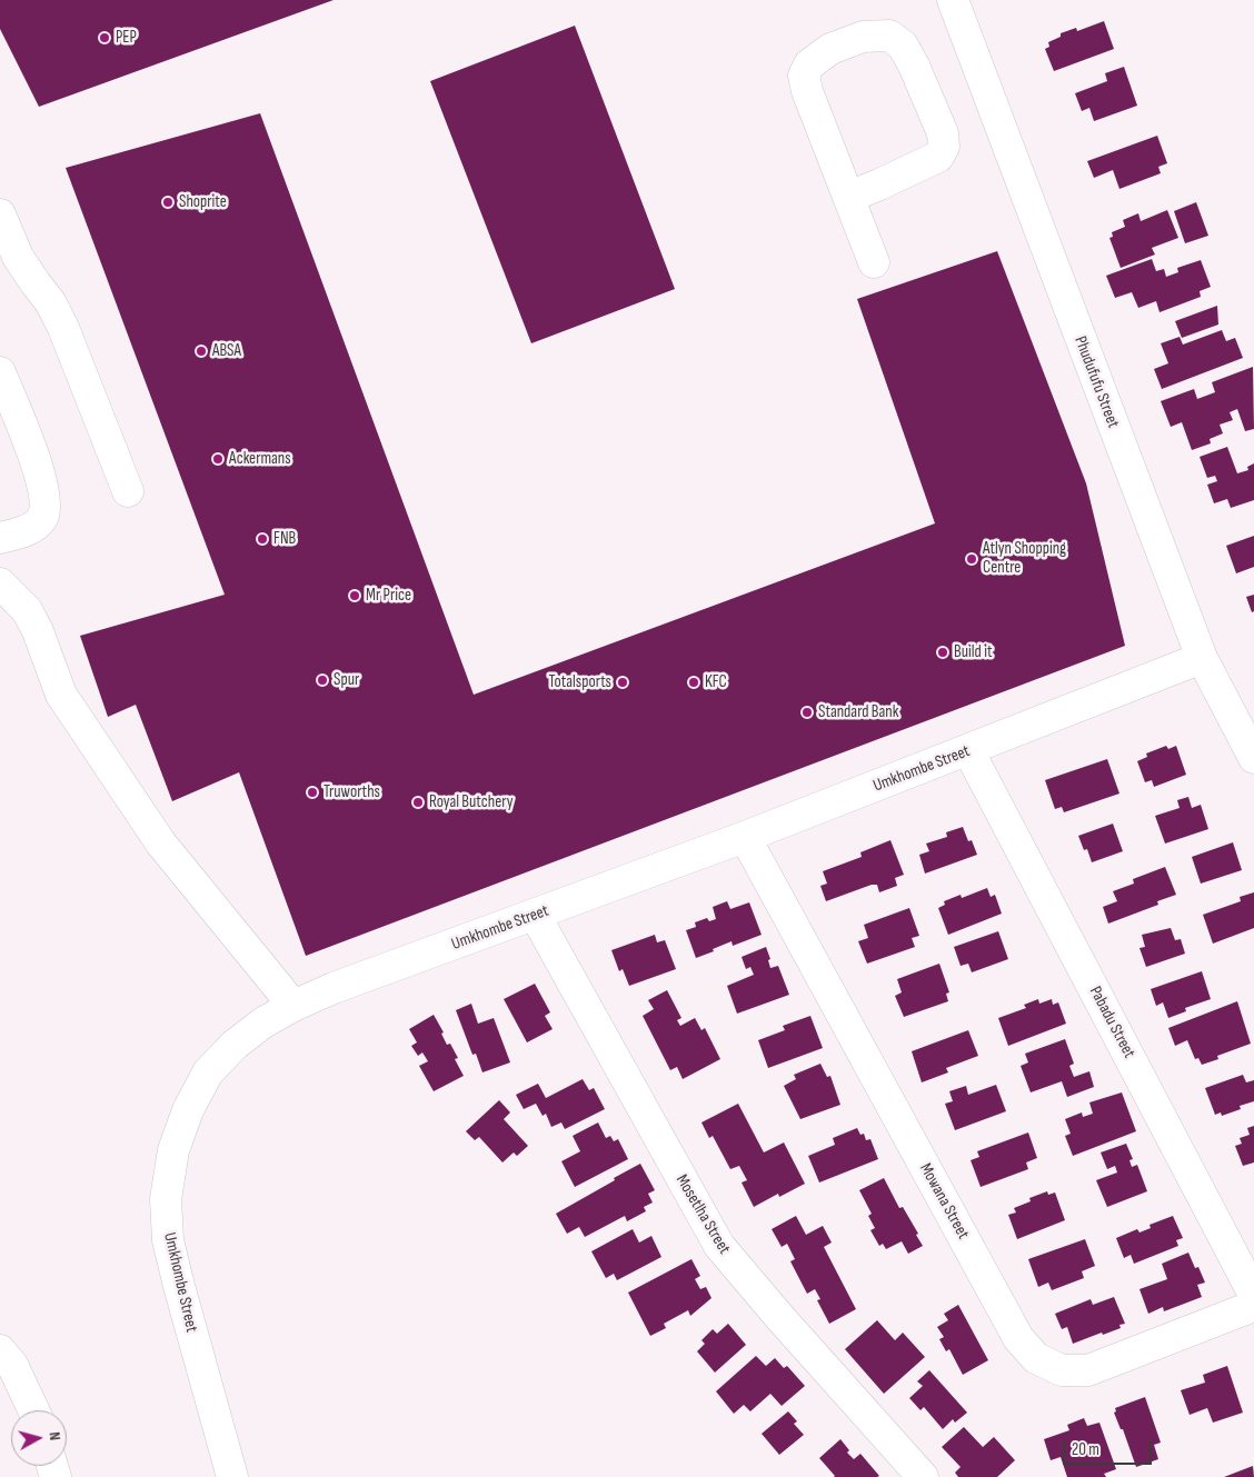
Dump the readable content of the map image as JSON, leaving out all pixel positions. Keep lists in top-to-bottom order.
{
  "streets": {
    "street": [
      "Phudufufu Street",
      "Umkhombe Street",
      "Pabadu Street",
      "Mowana Street",
      "Mosetlha Street"
    ]
  },
  "crossings": [
    ["Phudufufu Street", "Umkhombe Street"],
    ["Umkhombe Street", "Pabadu Street"],
    ["Umkhombe Street", "Mowana Street"],
    ["Umkhombe Street", "Mosetlha Street"]
  ],
  "places": [
    "PEP",
    "Shoprite",
    "ABSA",
    "Ackermans",
    "FNB",
    "Atlyn Shopping Centre",
    "Mr Price",
    "Build it",
    "Spur",
    "Totalsports",
    "KFC",
    "Standard Bank",
    "Truworths",
    "Royal Butchery"
  ],
  "scale_bar": "20 m",
  "north": "right"
}
